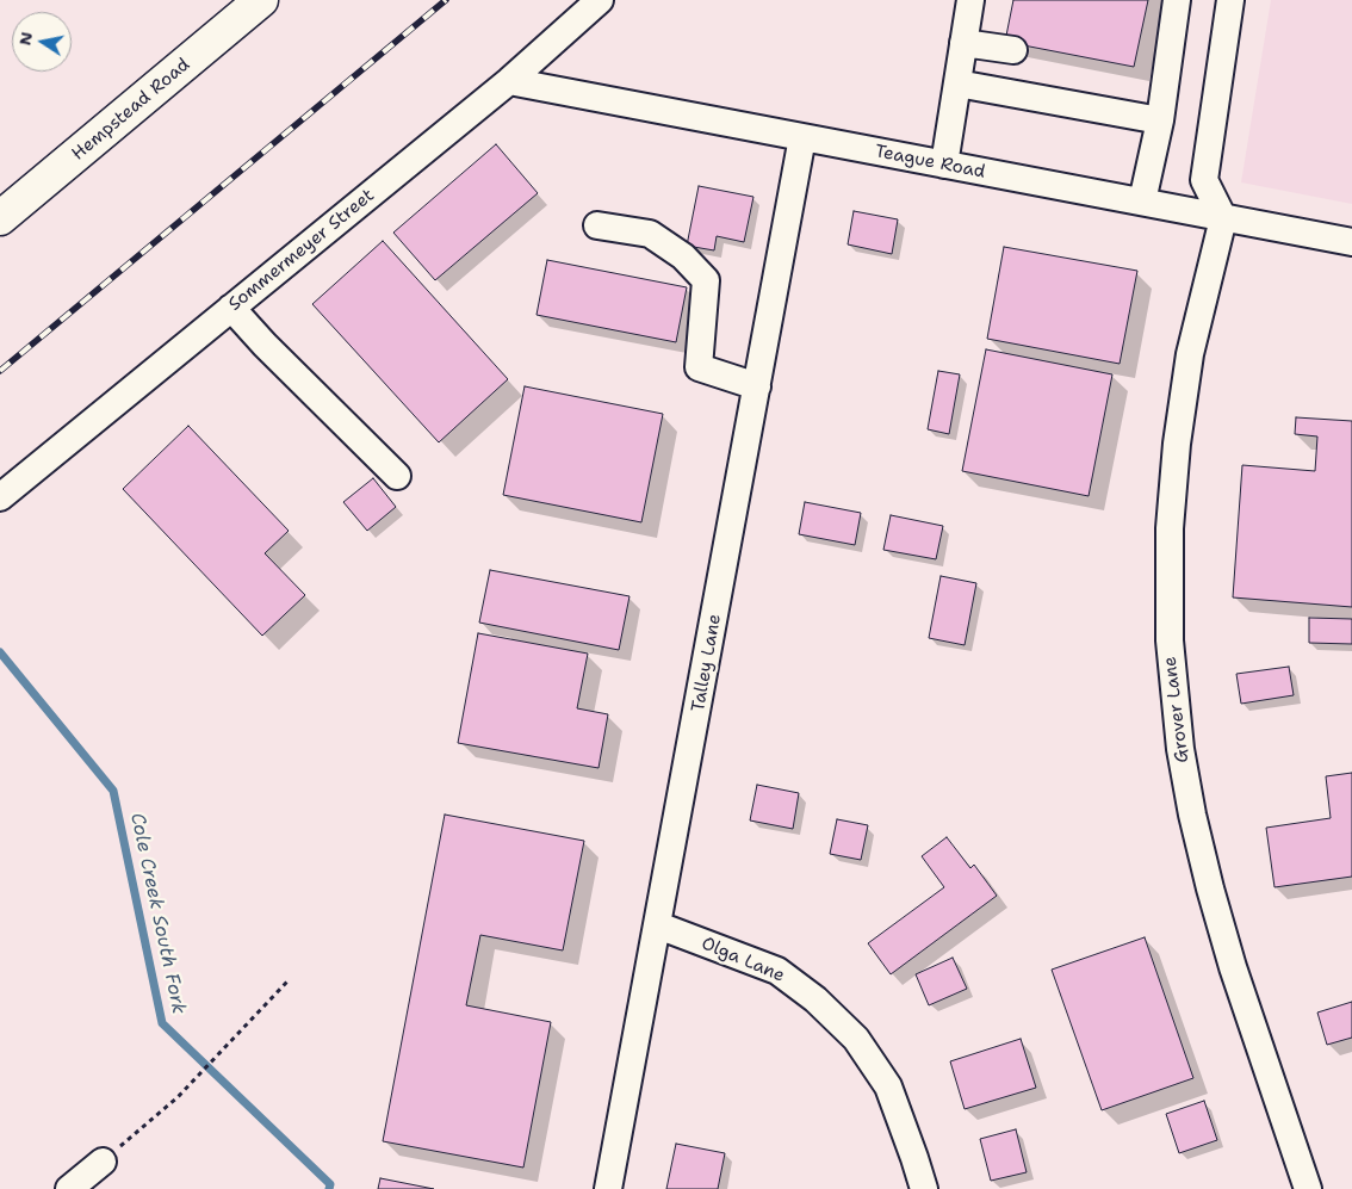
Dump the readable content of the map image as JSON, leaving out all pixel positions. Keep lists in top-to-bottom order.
{
  "streets": {
    "main road": ["Hempstead Road"],
    "street": [
      "Teague Road",
      "Sommermeyer Street",
      "Talley Lane",
      "Grover Lane",
      "Olga Lane"
    ]
  },
  "crossings": [
    ["Teague Road", "Sommermeyer Street"],
    ["Teague Road", "Talley Lane"],
    ["Teague Road", "Grover Lane"],
    ["Talley Lane", "Olga Lane"]
  ],
  "water": ["Cole Creek South Fork"],
  "north": "left"
}
